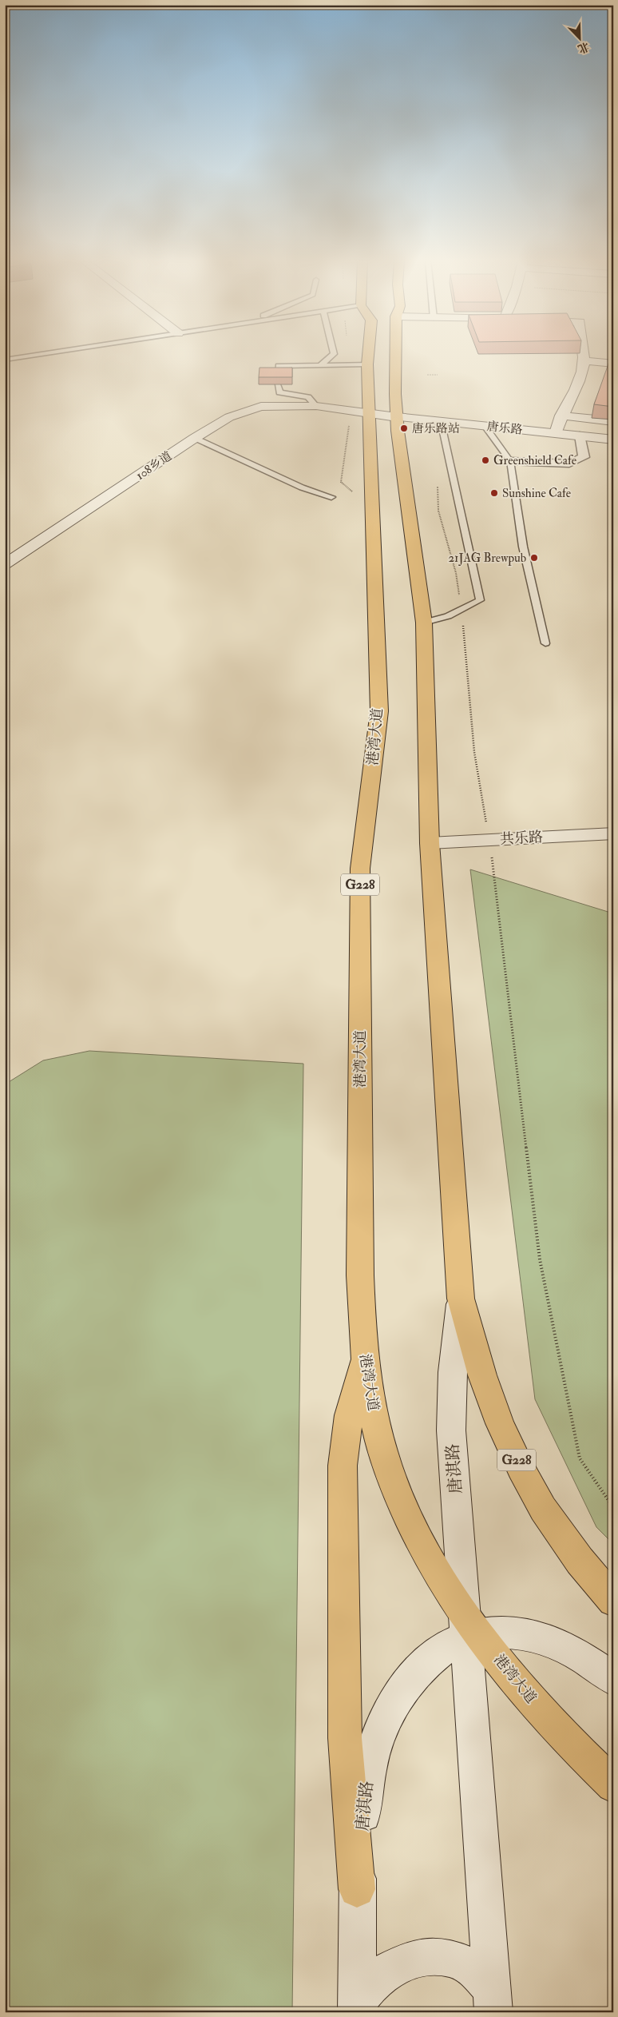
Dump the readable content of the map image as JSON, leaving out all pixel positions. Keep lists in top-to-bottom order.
{
  "streets": {
    "highway": ["港湾大道", "G228"],
    "street": [
      "唐乐路",
      "108乡道",
      "共乐路",
      "唐淇路"
    ]
  },
  "crossings": [
    ["唐乐路", "108乡道"],
    ["唐乐路", "港湾大道"],
    ["唐乐路", "G228"],
    ["108乡道", "港湾大道"],
    ["港湾大道", "唐淇路"],
    ["共乐路", "G228"],
    ["G228", "唐淇路"]
  ],
  "places": [
    "唐乐路站",
    "Greenshield Cafe",
    "Sunshine Cafe",
    "21JAG Brewpub"
  ],
  "north": "bottom right"
}
